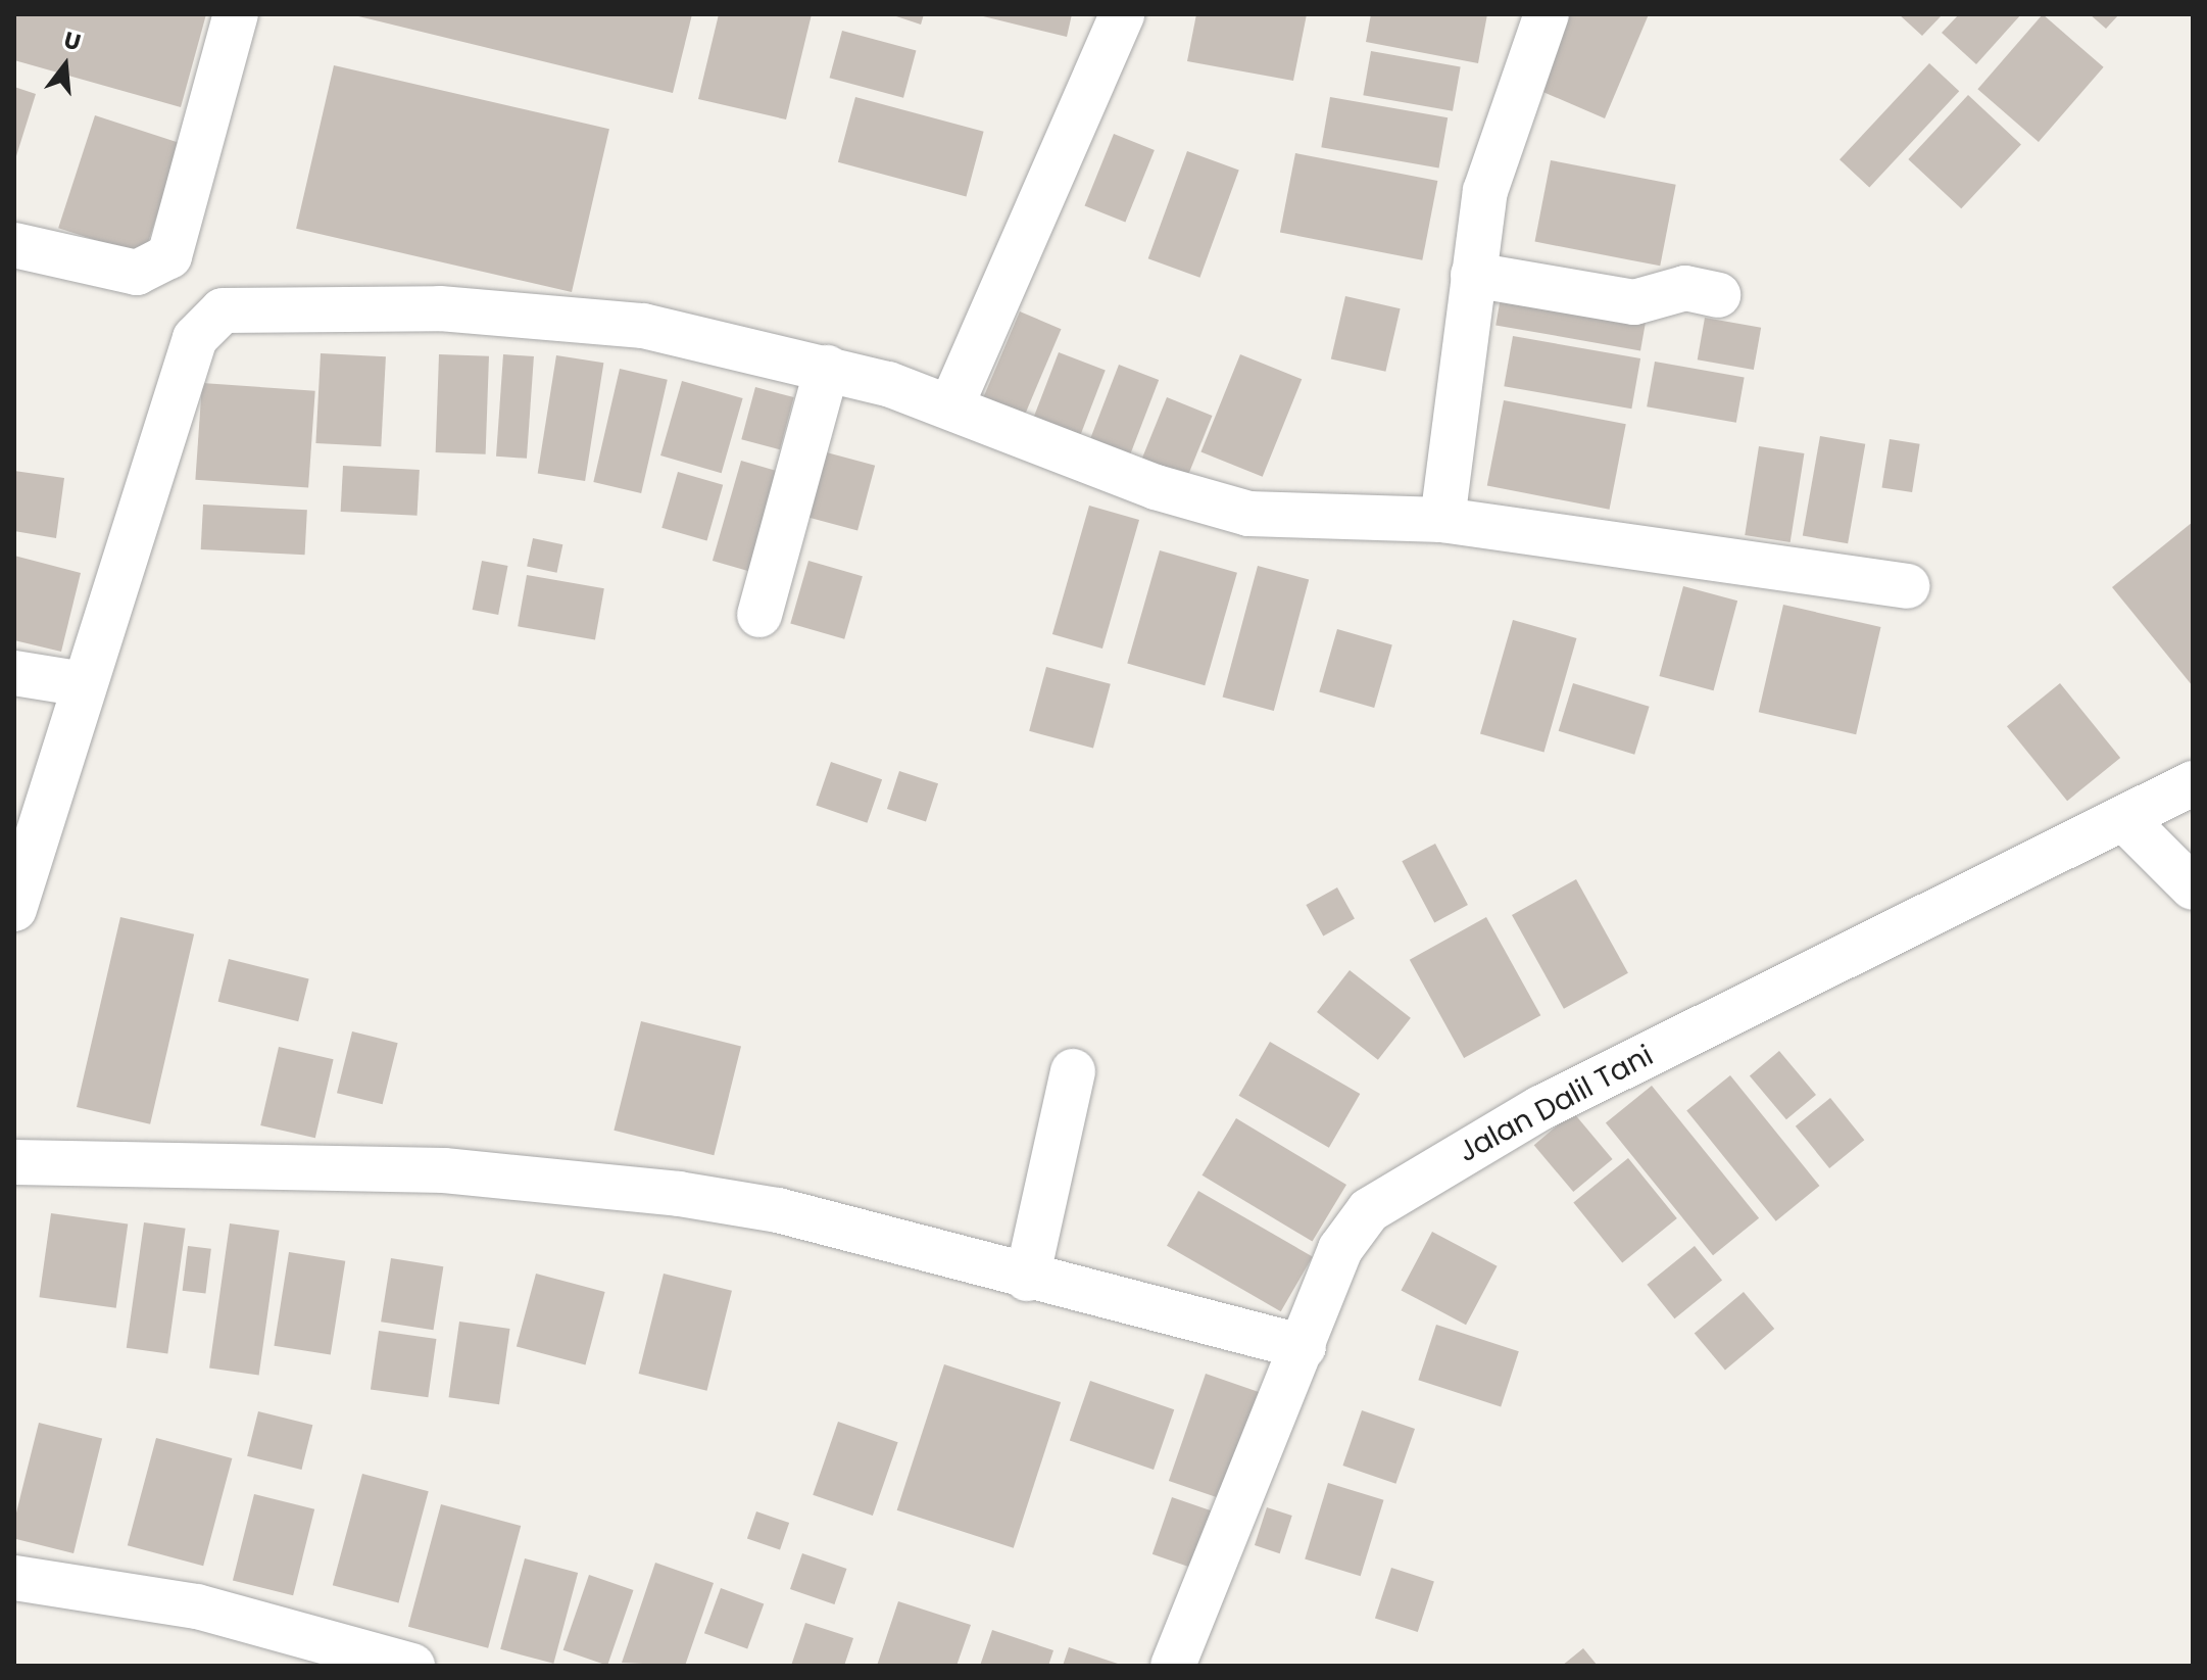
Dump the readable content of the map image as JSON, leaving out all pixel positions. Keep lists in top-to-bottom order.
{
  "streets": {
    "street": ["Jalan Dalil Tani"]
  },
  "north": "top"
}
